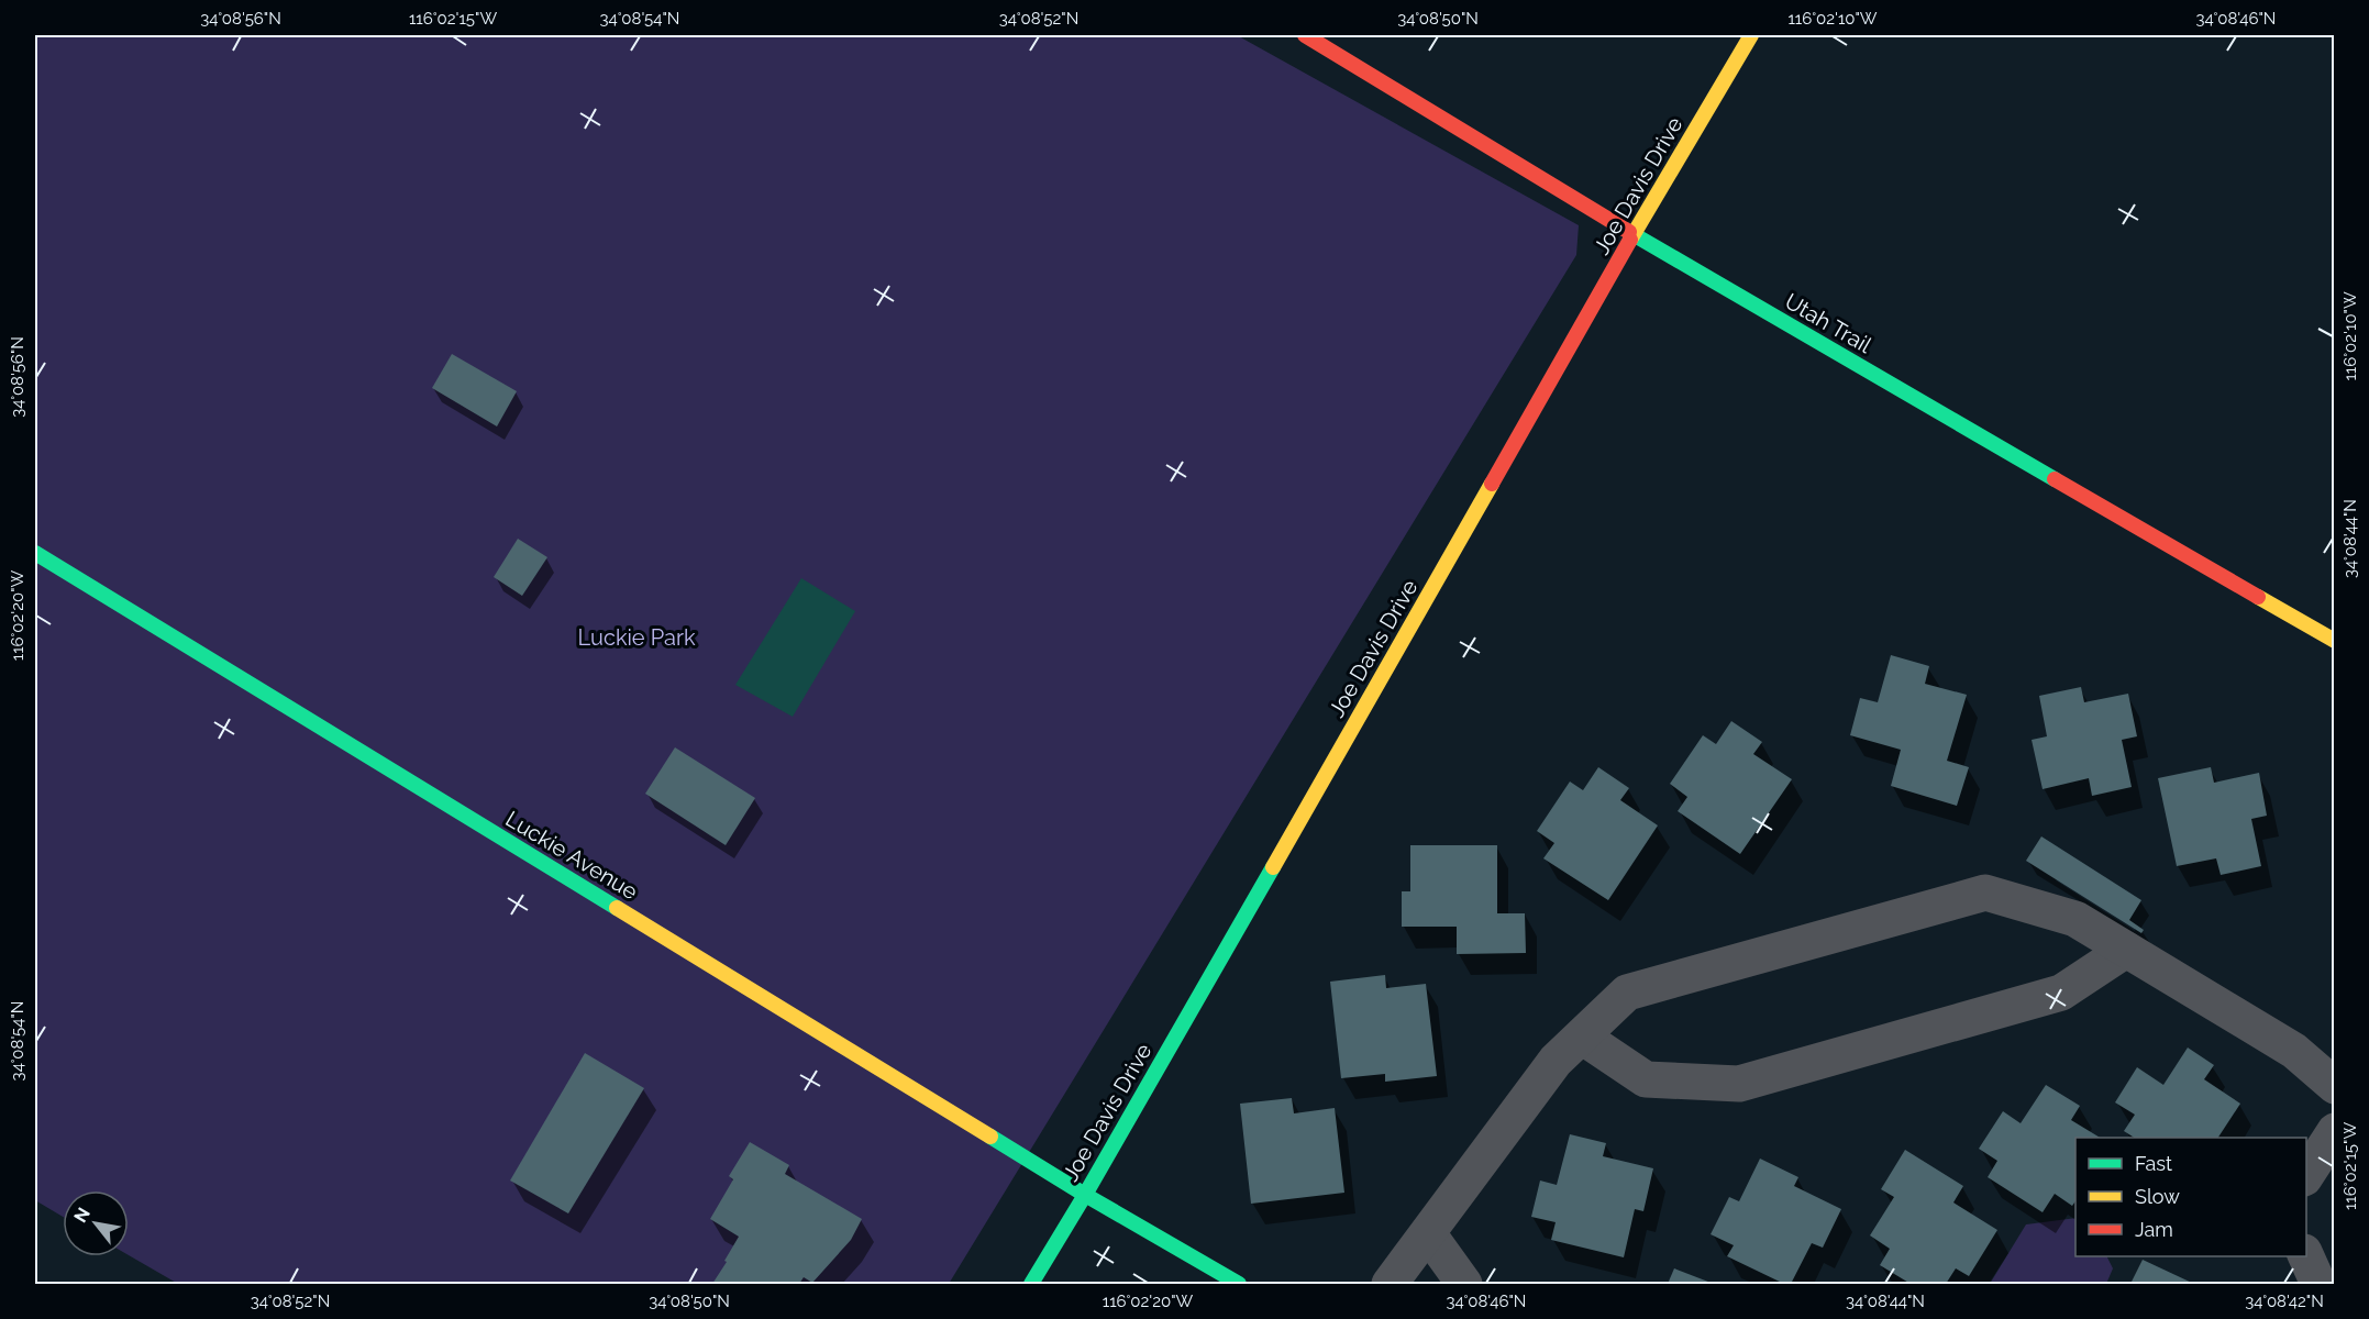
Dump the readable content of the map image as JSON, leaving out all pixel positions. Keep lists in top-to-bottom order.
{
  "streets": {
    "street": ["Joe Davis Drive", "Utah Trail", "Luckie Avenue"]
  },
  "crossings": [
    ["Joe Davis Drive", "Utah Trail"],
    ["Joe Davis Drive", "Luckie Avenue"]
  ],
  "parks": ["Luckie Park"],
  "legend": ["Fast", "Slow", "Jam"],
  "north": "top left",
  "coordinates": [
    "34°08'56\"N",
    "116°02'15\"W",
    "34°08'54\"N",
    "34°08'52\"N",
    "34°08'50\"N",
    "116°02'10\"W",
    "34°08'46\"N",
    "34°08'44\"N",
    "116°02'20\"W",
    "34°08'42\"N"
  ]
}
